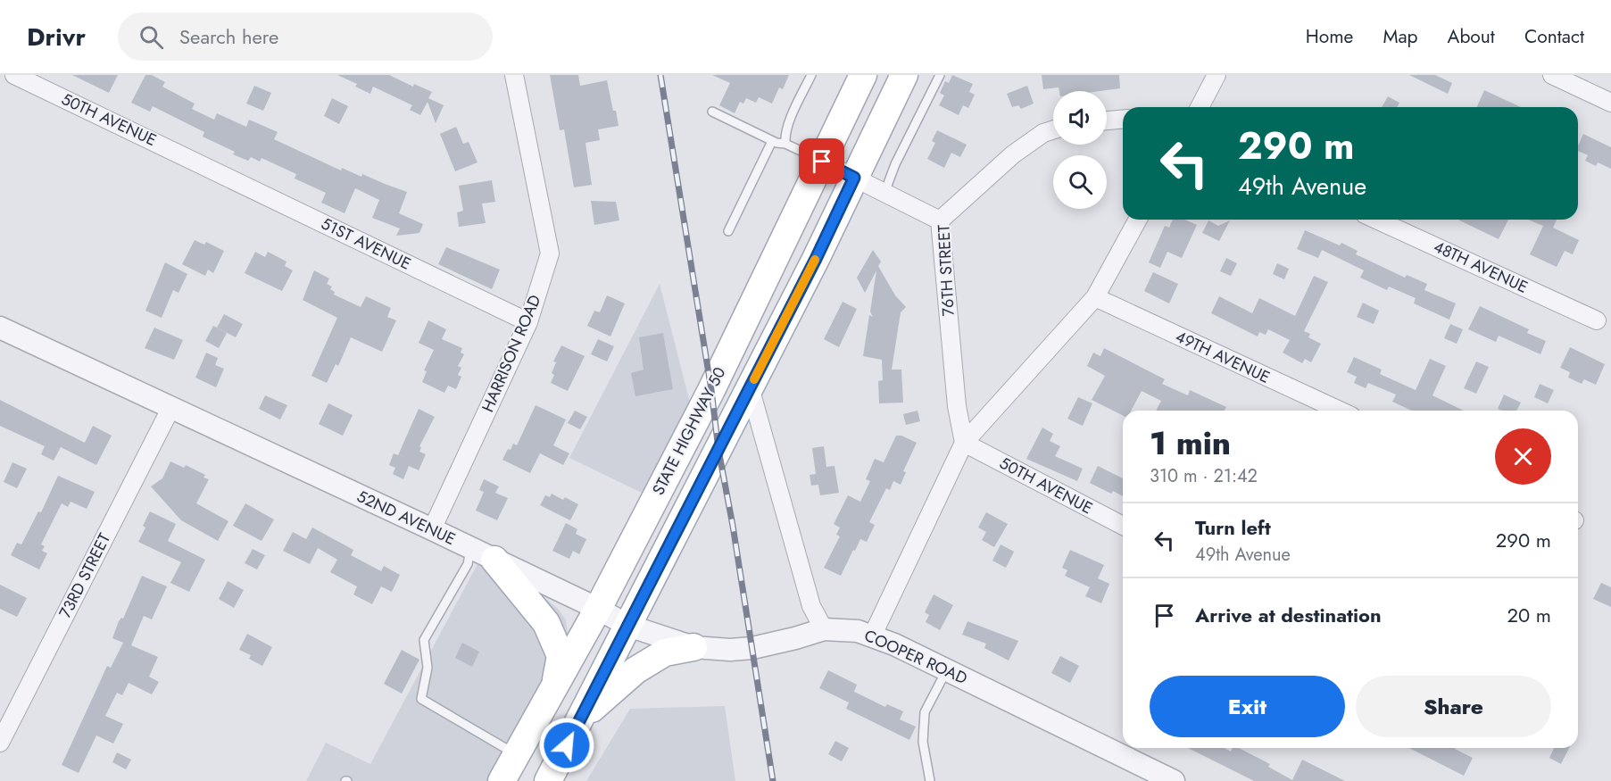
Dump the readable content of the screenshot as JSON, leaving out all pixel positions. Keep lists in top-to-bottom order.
{
  "streets": {
    "main road": ["STATE HIGHWAY 50"],
    "street": [
      "50TH AVENUE",
      "51ST AVENUE",
      "48TH AVENUE",
      "76TH STREET",
      "HARRISON ROAD",
      "49TH AVENUE",
      "52ND AVENUE",
      "73RD STREET",
      "COOPER ROAD"
    ]
  },
  "crossings": [
    ["50TH AVENUE", "51ST AVENUE"],
    ["50TH AVENUE", "76TH STREET"],
    ["51ST AVENUE", "HARRISON ROAD"],
    ["HARRISON ROAD", "52ND AVENUE"],
    ["STATE HIGHWAY 50", "52ND AVENUE"],
    ["52ND AVENUE", "73RD STREET"],
    ["52ND AVENUE", "COOPER ROAD"]
  ],
  "page": {
    "header": "Drivr",
    "search": "Search here",
    "nav": [
      "Home",
      "Map",
      "About",
      "Contact"
    ],
    "turn": ["290 m", "49th Avenue"],
    "heading": ["1 min", "310 m · 21:42"],
    "list": [
      {
        "name": "Turn left",
        "note": "49th Avenue",
        "value": "290 m"
      },
      {
        "name": "Arrive at destination",
        "value": "20 m"
      }
    ],
    "buttons": ["Exit", "Share"]
  }
}
